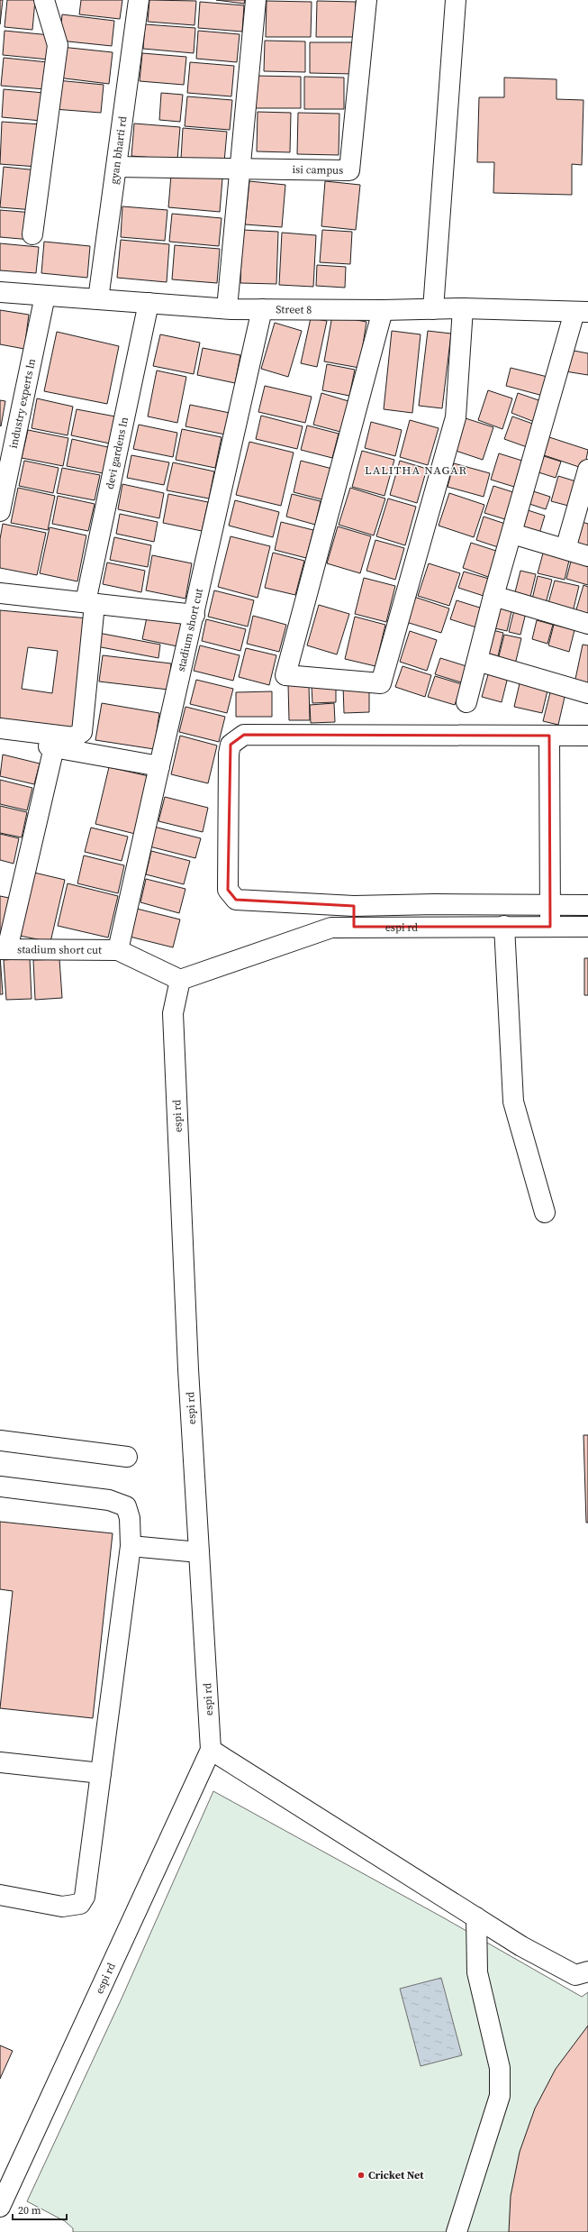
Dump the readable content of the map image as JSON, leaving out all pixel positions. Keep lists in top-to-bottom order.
{
  "streets": {
    "street": [
      "gyan bharti rd",
      "isi campus",
      "Street 8",
      "industry experts ln",
      "devi gardens ln",
      "stadium short cut",
      "espi rd"
    ]
  },
  "crossings": [
    ["gyan bharti rd", "isi campus"],
    ["gyan bharti rd", "Street 8"],
    ["Street 8", "industry experts ln"],
    ["Street 8", "devi gardens ln"],
    ["Street 8", "stadium short cut"],
    ["stadium short cut", "espi rd"]
  ],
  "districts": ["LALITHA NAGAR"],
  "places": ["Cricket Net"],
  "scale_bar": "20 m"
}
